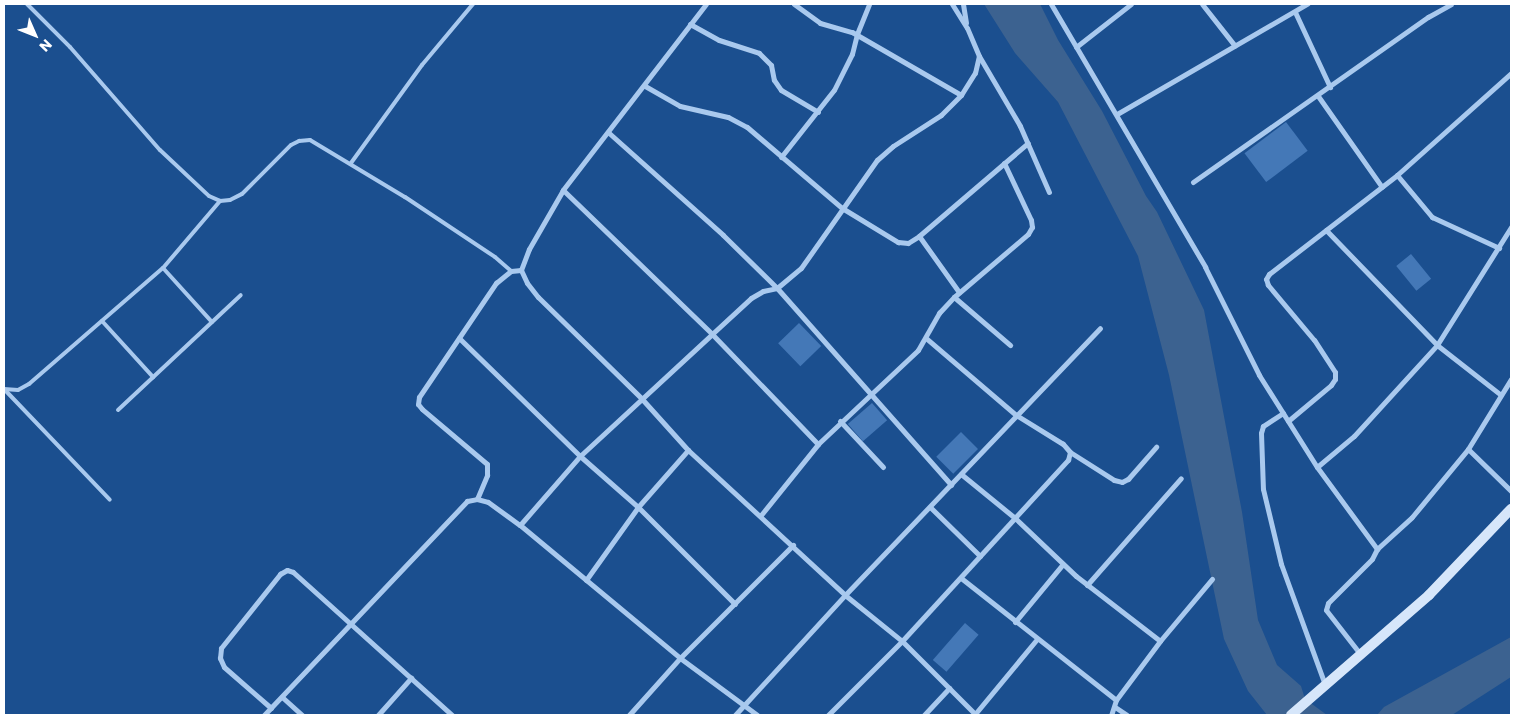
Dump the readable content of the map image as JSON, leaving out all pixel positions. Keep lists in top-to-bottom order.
{
  "north": "bottom right"
}
